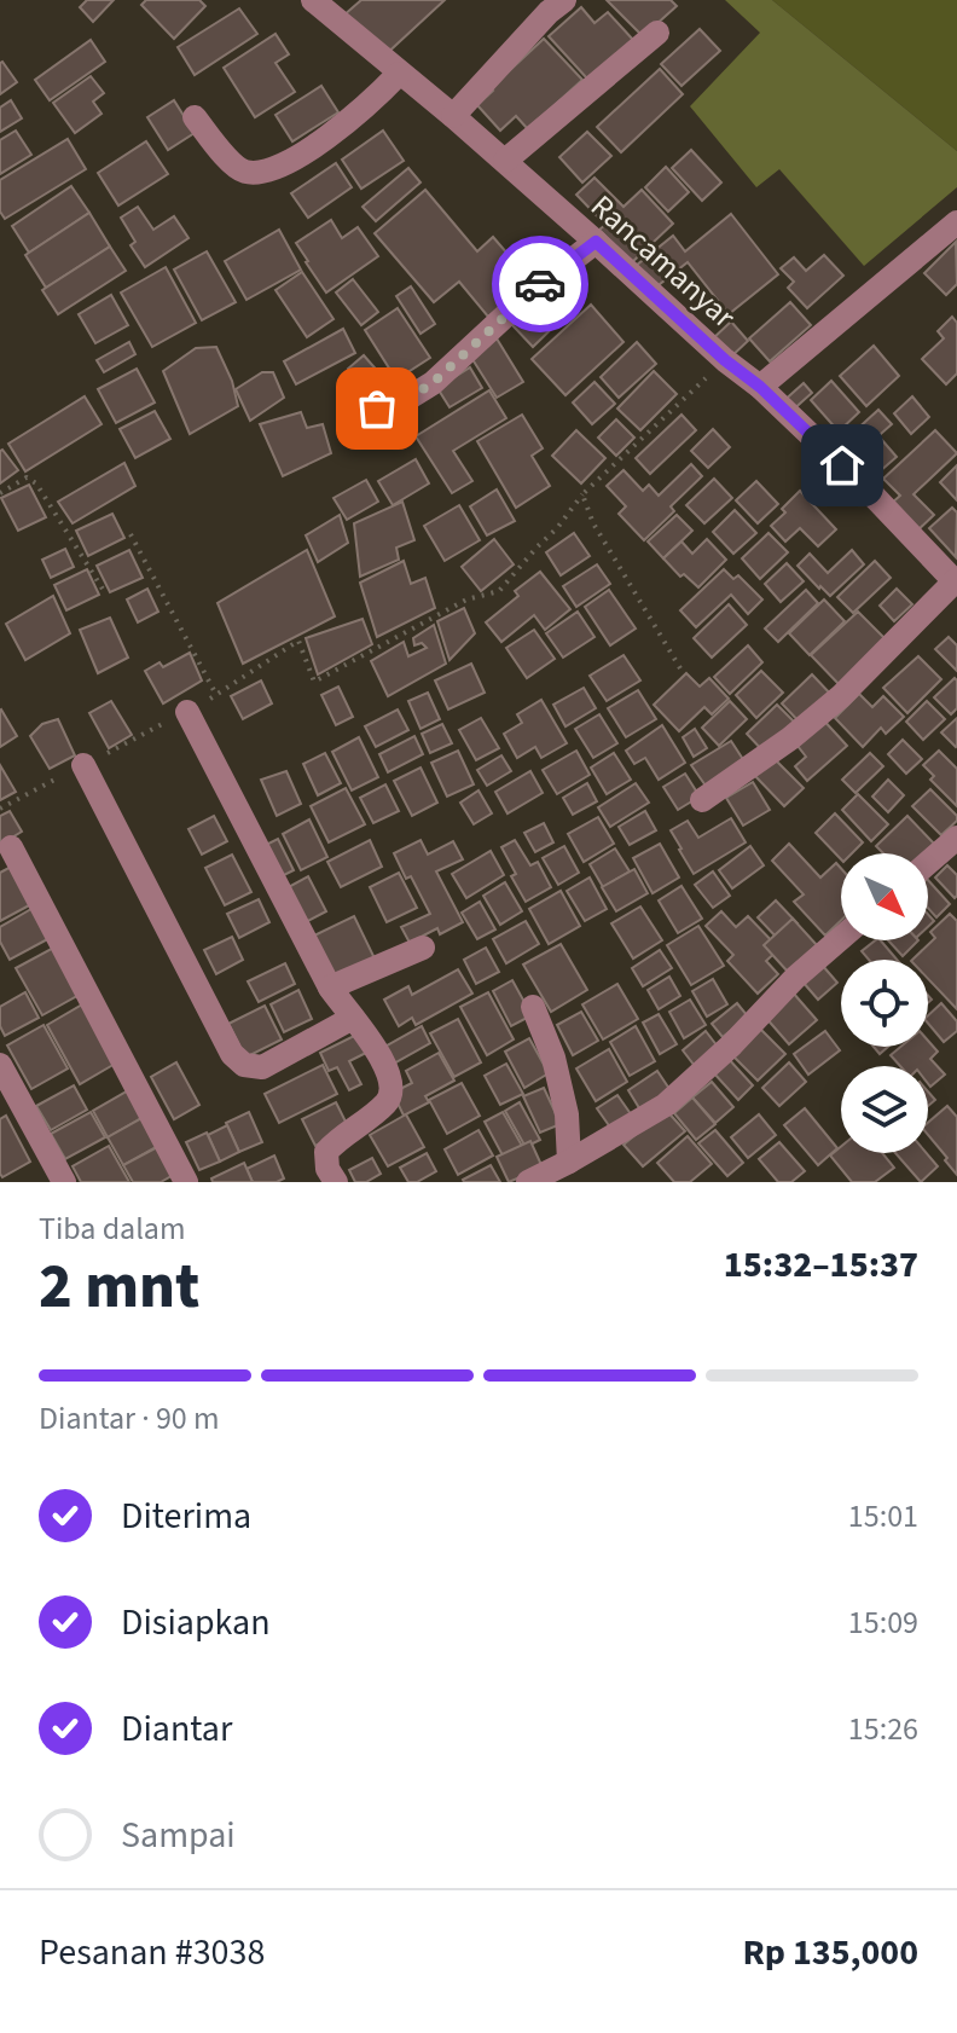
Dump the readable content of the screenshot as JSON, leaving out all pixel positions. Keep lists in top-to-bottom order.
{
  "streets": {
    "street": ["Rancamanyar"]
  },
  "north": "bottom right",
  "page": {
    "heading": ["2 mnt", "Tiba dalam", "15:32–15:37"],
    "panel": ["Pesanan #3038", "Rp 135,000"],
    "bar": "Diantar · 90 m",
    "list": [
      ["Diterima", "15:01"],
      ["Disiapkan", "15:09"],
      ["Diantar", "15:26"],
      "Sampai"
    ]
  }
}
